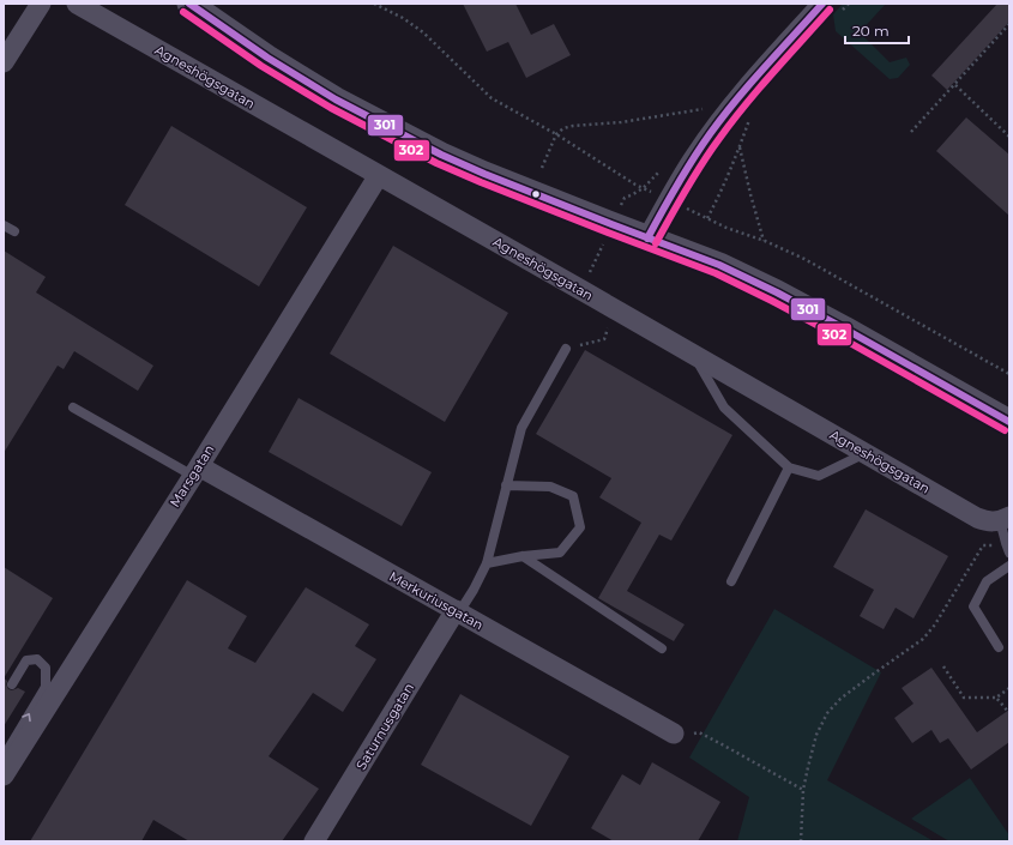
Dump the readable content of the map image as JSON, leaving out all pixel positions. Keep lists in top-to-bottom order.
{
  "streets": {
    "street": [
      "Agneshögsgatan",
      "Marsgatan",
      "Merkuriusgatan",
      "Saturnusgatan"
    ]
  },
  "crossings": [
    ["Agneshögsgatan", "Marsgatan"],
    ["Marsgatan", "Merkuriusgatan"],
    ["Merkuriusgatan", "Saturnusgatan"]
  ],
  "lines": ["transit line 301", "transit line 302"],
  "scale_bar": "20 m"
}
